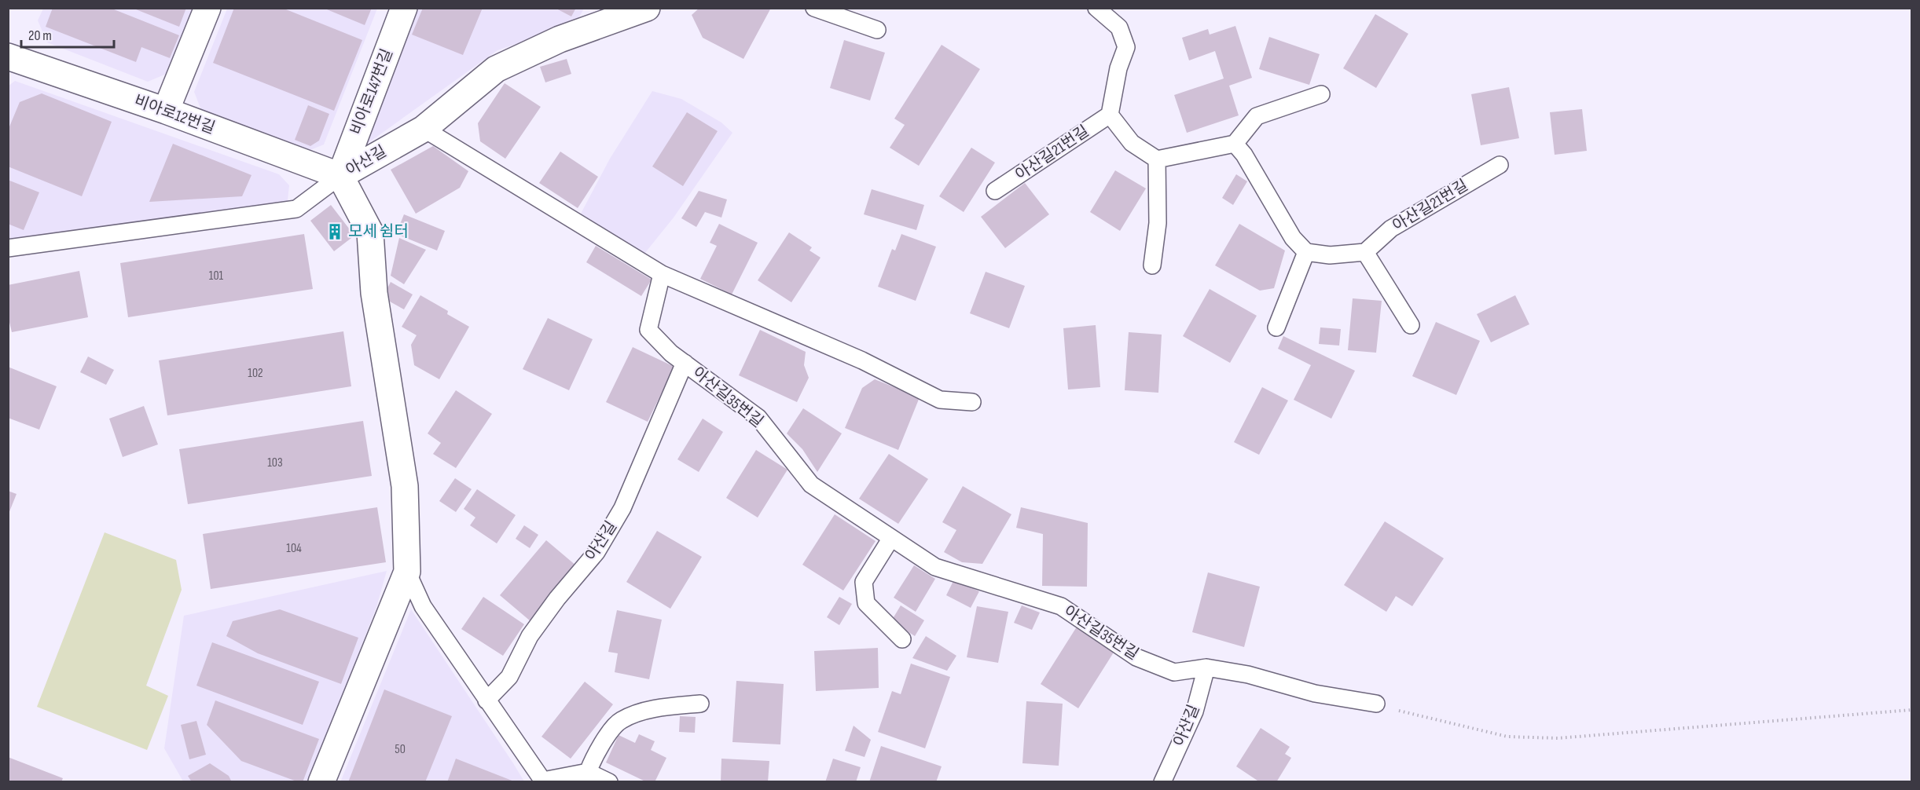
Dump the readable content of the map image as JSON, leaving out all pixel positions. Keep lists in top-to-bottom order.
{
  "streets": {
    "street": ["비아로147번길", "비아로12번길", "아산길"],
    "lane": ["아산길21번길", "아산길35번길"]
  },
  "crossings": [
    ["비아로147번길", "비아로12번길"],
    ["비아로147번길", "아산길"],
    ["비아로12번길", "아산길"],
    ["아산길", "아산길35번길"]
  ],
  "places": {
    "building": ["모세 쉼터"]
  },
  "house_numbers": [
    "101",
    "102",
    "103",
    "104",
    "50"
  ],
  "scale_bar": "20 m"
}
